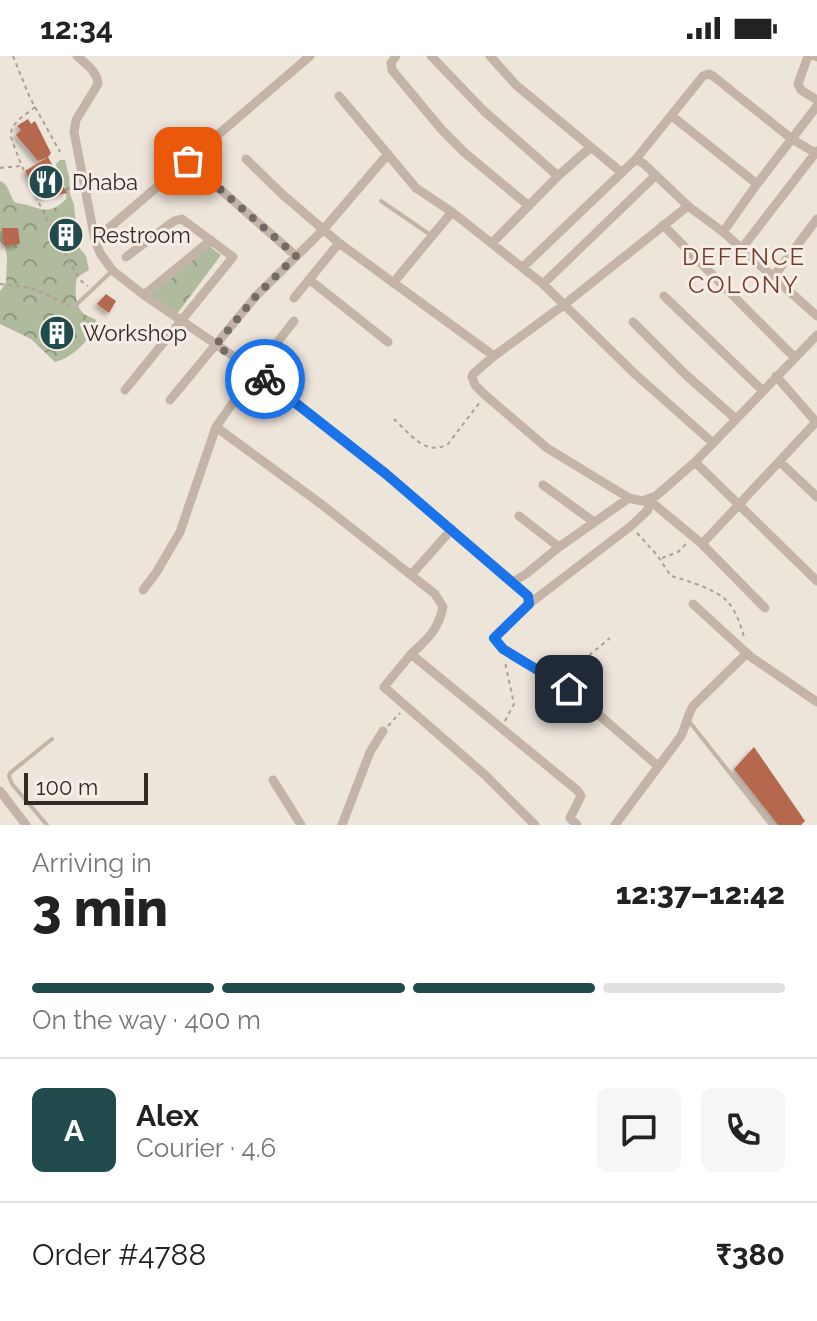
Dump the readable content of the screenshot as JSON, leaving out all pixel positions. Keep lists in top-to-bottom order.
{
  "districts": ["DEFENCE COLONY"],
  "places": {
    "restaurant": ["Dhaba"],
    "building": ["Restroom", "Workshop"]
  },
  "scale_bar": "100 m",
  "page": {
    "status": "12:34",
    "scale": "100 m",
    "heading": ["3 min", "Arriving in", "12:37–12:42"],
    "panel": [
      "Alex",
      "Courier · 4.6",
      "Order #4788",
      "₹380"
    ],
    "bar": "On the way · 400 m",
    "round": "A"
  }
}
